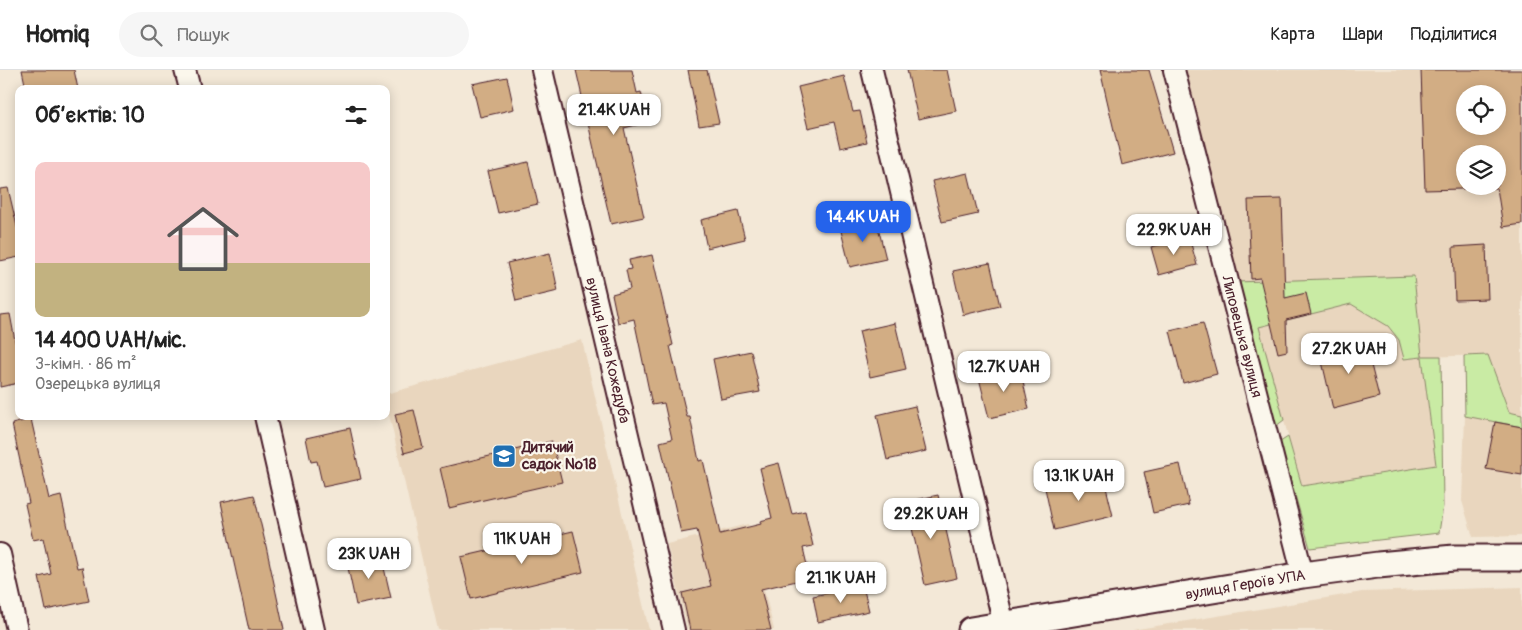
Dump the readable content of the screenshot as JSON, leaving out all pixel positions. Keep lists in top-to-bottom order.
{
  "streets": {
    "street": ["Липовецька вулиця", "вулиця Івана Кожедуба", "вулиця Героїв УПА"]
  },
  "crossings": [
    ["Липовецька вулиця", "вулиця Героїв УПА"]
  ],
  "places": {
    "school or university": ["Дитячий садок №18"]
  },
  "page": {
    "header": "Homiq",
    "search": "Пошук",
    "nav": ["Карта", "Шари", "Поділитися"],
    "heading": "Об’єктів: 10",
    "price": [
      "21.4K UAH",
      "14.4K UAH",
      "22.9K UAH",
      "27.2K UAH",
      "12.7K UAH",
      "13.1K UAH",
      "29.2K UAH",
      "11K UAH",
      "23K UAH",
      "21.1K UAH"
    ],
    "list": [
      {
        "name": "14 400 UAH/міс.",
        "note": "3-кімн. · 86 m² · Озерецька вулиця"
      }
    ]
  }
}
